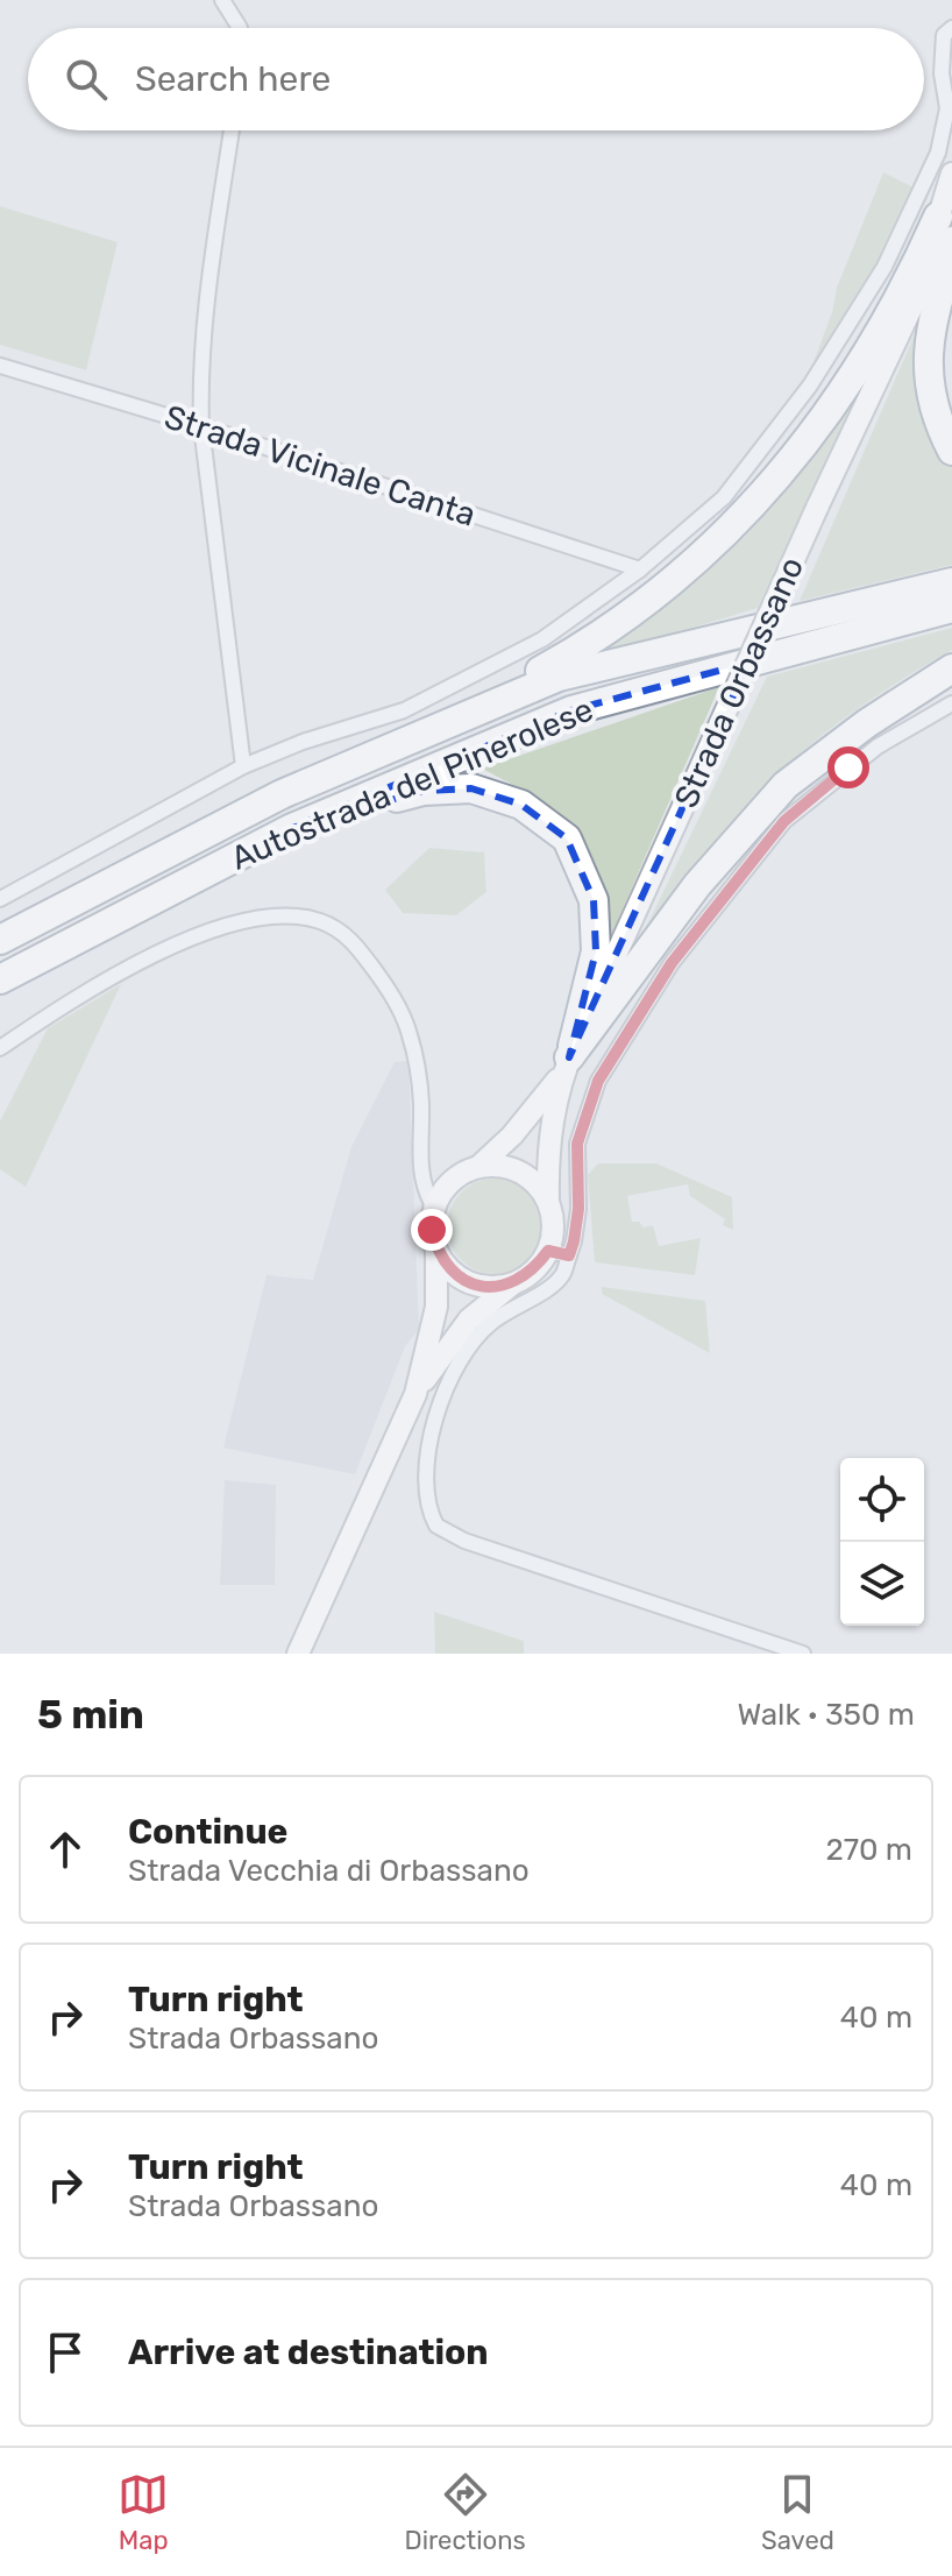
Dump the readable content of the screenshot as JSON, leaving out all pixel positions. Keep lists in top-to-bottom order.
{
  "streets": {
    "highway": ["Autostrada del Pinerolese"],
    "main road": ["Strada Orbassano"],
    "street": ["Strada Vicinale Canta"]
  },
  "page": {
    "search": "Search here",
    "heading": ["5 min", "Walk · 350 m"],
    "list": [
      ["Continue", "Strada Vecchia di Orbassano", "270 m"],
      ["Turn right", "Strada Orbassano", "40 m"],
      ["Turn right", "Strada Orbassano", "40 m"],
      "Arrive at destination"
    ],
    "nav": ["Map", "Directions", "Saved"]
  }
}
